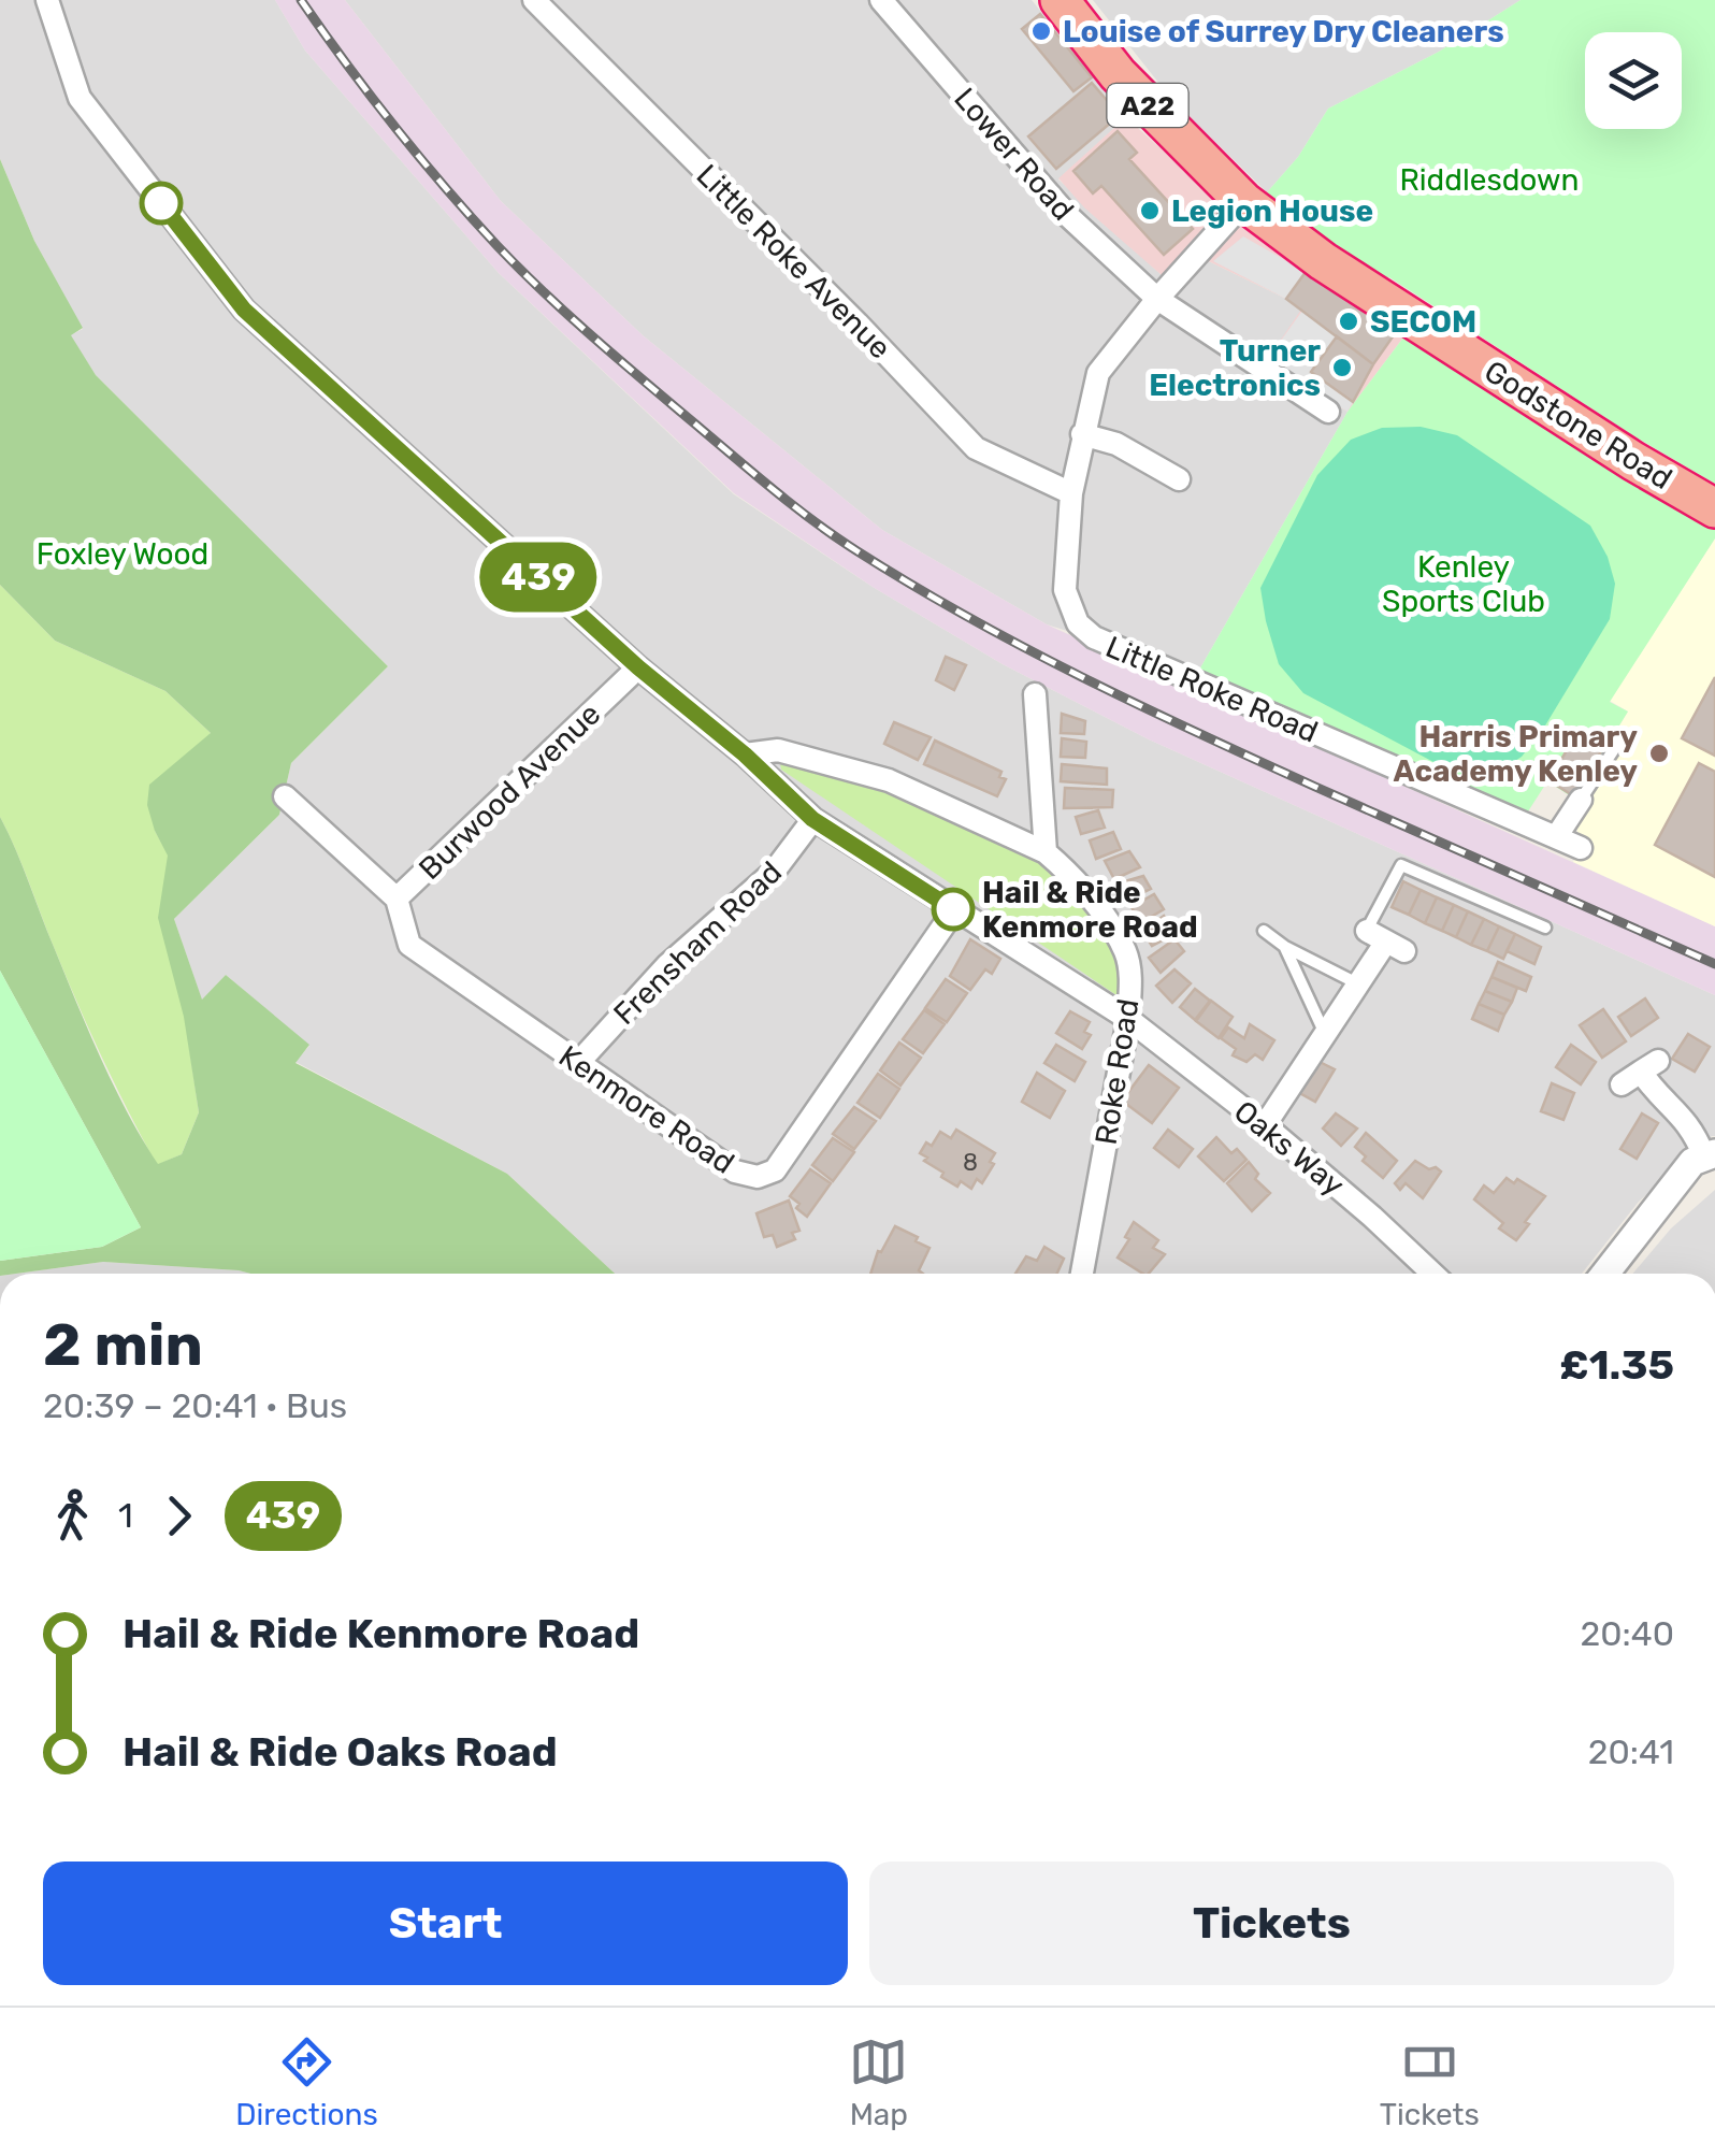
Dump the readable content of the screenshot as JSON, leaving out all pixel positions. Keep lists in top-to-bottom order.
{
  "streets": {
    "highway": ["A22", "Godstone Road"],
    "street": [
      "Lower Road",
      "Little Roke Avenue",
      "Little Roke Road",
      "Burwood Avenue",
      "Frensham Road",
      "Roke Road",
      "Kenmore Road",
      "Oaks Way"
    ]
  },
  "crossings": [
    ["Lower Road", "Little Roke Road"],
    ["Little Roke Avenue", "Little Roke Road"],
    ["Godstone Road", "Little Roke Road"],
    ["Burwood Avenue", "Kenmore Road"],
    ["Burwood Avenue", "Oaks Way"],
    ["Frensham Road", "Kenmore Road"],
    ["Frensham Road", "Oaks Way"],
    ["Roke Road", "Oaks Way"],
    ["Kenmore Road", "Oaks Way"]
  ],
  "parks": ["Riddlesdown", "Foxley Wood", "Kenley Sports Club"],
  "places": [
    "Louise of Surrey Dry Cleaners",
    "Legion House",
    "SECOM",
    "Turner Electronics",
    "Harris Primary Academy Kenley",
    "Hail & Ride Kenmore Road"
  ],
  "lines": ["bus line 439"],
  "house_numbers": ["8"],
  "page": {
    "on_map": "439",
    "heading": ["2 min", "20:39 – 20:41 · Bus", "£1.35"],
    "legs": ["1", "439"],
    "list": [
      {
        "name": "Hail & Ride Kenmore Road",
        "value": "20:40"
      },
      {
        "name": "Hail & Ride Oaks Road",
        "value": "20:41"
      }
    ],
    "buttons": ["Start", "Tickets"],
    "tabs": ["Directions", "Map", "Tickets"]
  }
}
